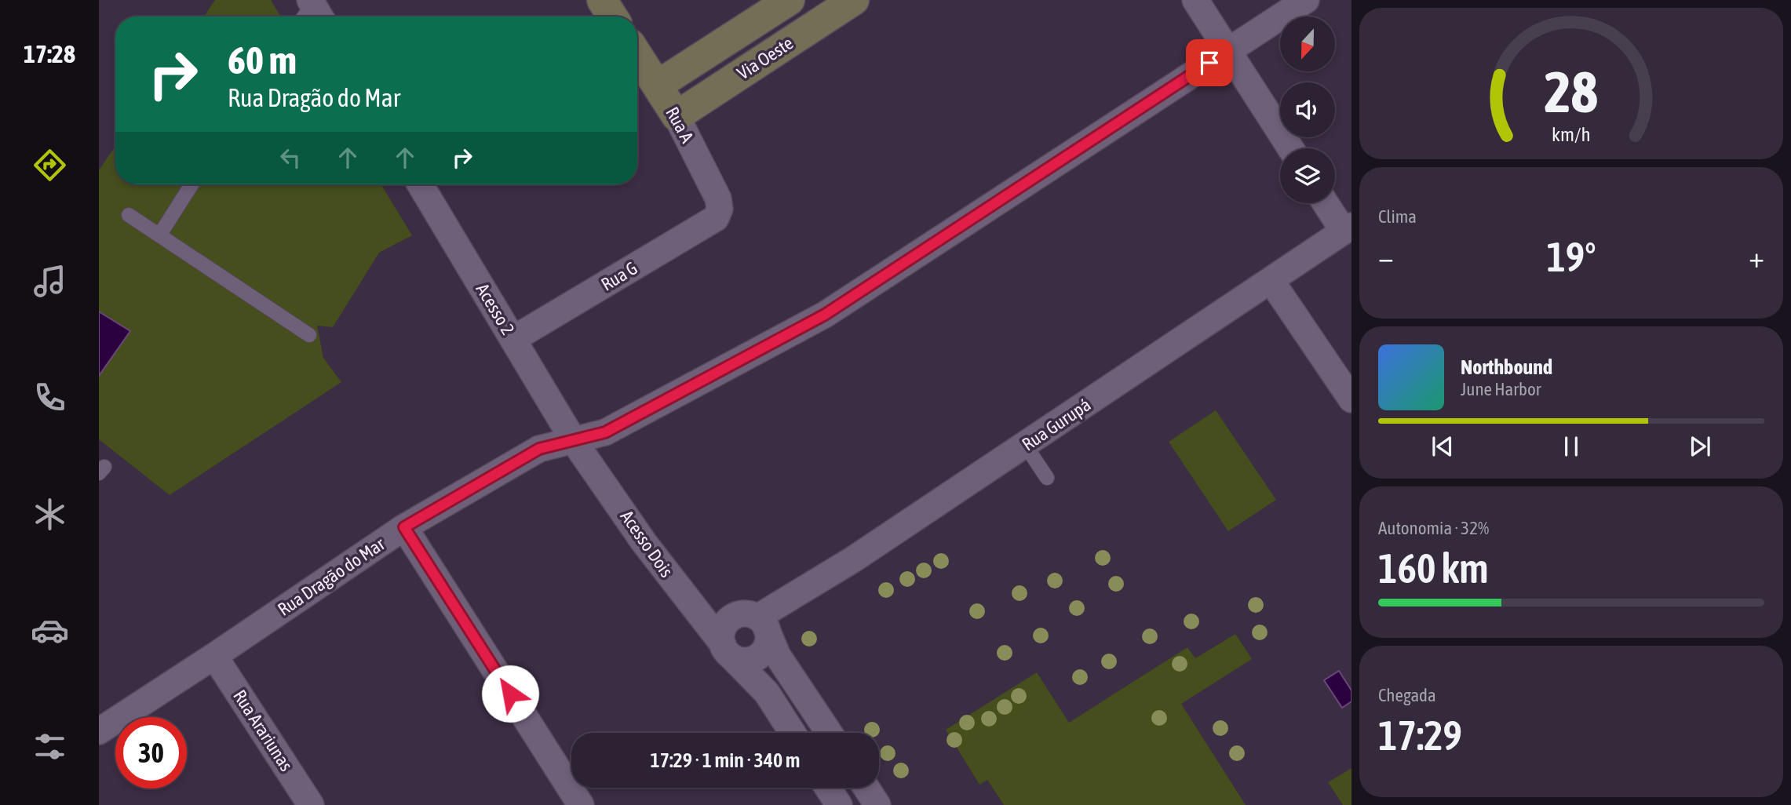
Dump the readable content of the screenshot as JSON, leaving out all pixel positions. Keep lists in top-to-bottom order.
{
  "streets": {
    "street": [
      "Via Oeste",
      "Rua A",
      "Rua G",
      "Acesso 2",
      "Rua Gurupá",
      "Acesso Dois",
      "Rua Dragão do Mar",
      "Rua Arariunas"
    ]
  },
  "crossings": [
    ["Via Oeste", "Rua A"],
    ["Rua A", "Rua G"],
    ["Rua G", "Acesso 2"],
    ["Acesso 2", "Acesso Dois"],
    ["Acesso 2", "Rua Dragão do Mar"],
    ["Rua Gurupá", "Acesso Dois"],
    ["Acesso Dois", "Rua Dragão do Mar"],
    ["Rua Dragão do Mar", "Rua Arariunas"]
  ],
  "north": "bottom",
  "page": {
    "tabs": "17:28",
    "turn": ["60 m", "Rua Dragão do Mar"],
    "tile": [
      "Clima",
      ["Autonomia · 32%", "160 km"],
      ["Chegada", "17:29"]
    ],
    "heat": ["−", "19°", "+"],
    "song": ["Northbound", "June Harbor"],
    "limit": "30",
    "trip": "17:29 · 1 min · 340 m",
    "gauge": ["28", "km/h"]
  }
}
